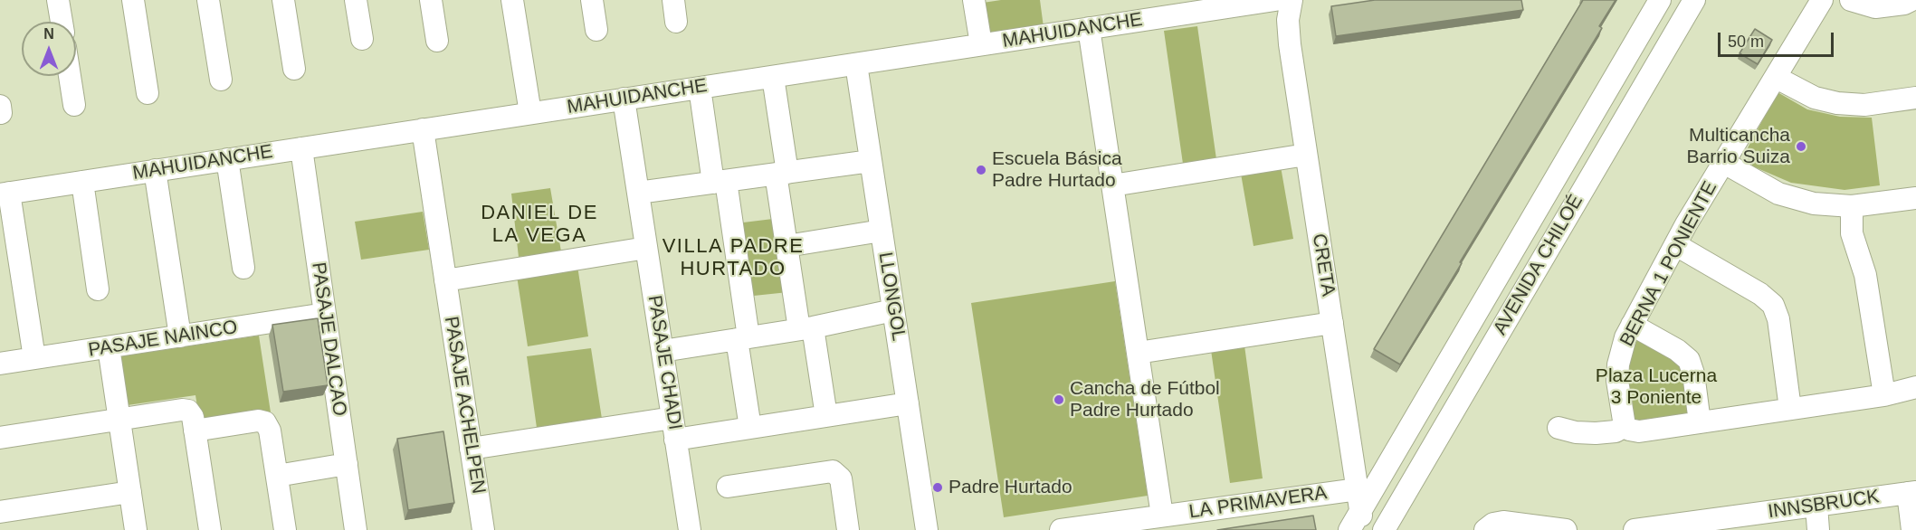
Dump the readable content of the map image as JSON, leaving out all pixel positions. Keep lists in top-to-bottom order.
{
  "streets": {
    "street": [
      "MAHUIDANCHE",
      "BERNA 1 PONIENTE",
      "CRETA",
      "AVENIDA CHILOÉ",
      "LLONGOL",
      "PASAJE NAINCO",
      "PASAJE DALCAO",
      "PASAJE CHADI",
      "PASAJE ACHELPEN",
      "LA PRIMAVERA",
      "INNSBRUCK"
    ]
  },
  "crossings": [
    ["MAHUIDANCHE", "LLONGOL"],
    ["MAHUIDANCHE", "PASAJE DALCAO"],
    ["MAHUIDANCHE", "PASAJE CHADI"],
    ["MAHUIDANCHE", "PASAJE ACHELPEN"],
    ["CRETA", "AVENIDA CHILOÉ"],
    ["CRETA", "LA PRIMAVERA"],
    ["PASAJE NAINCO", "PASAJE DALCAO"]
  ],
  "districts": ["DANIEL DE LA VEGA", "VILLA PADRE HURTADO"],
  "parks": ["Plaza Lucerna 3 Poniente"],
  "places": [
    "Multicancha Barrio Suiza",
    "Escuela Básica Padre Hurtado",
    "Cancha de Fútbol Padre Hurtado",
    "Padre Hurtado"
  ],
  "scale_bar": "50 m",
  "north": "top"
}
